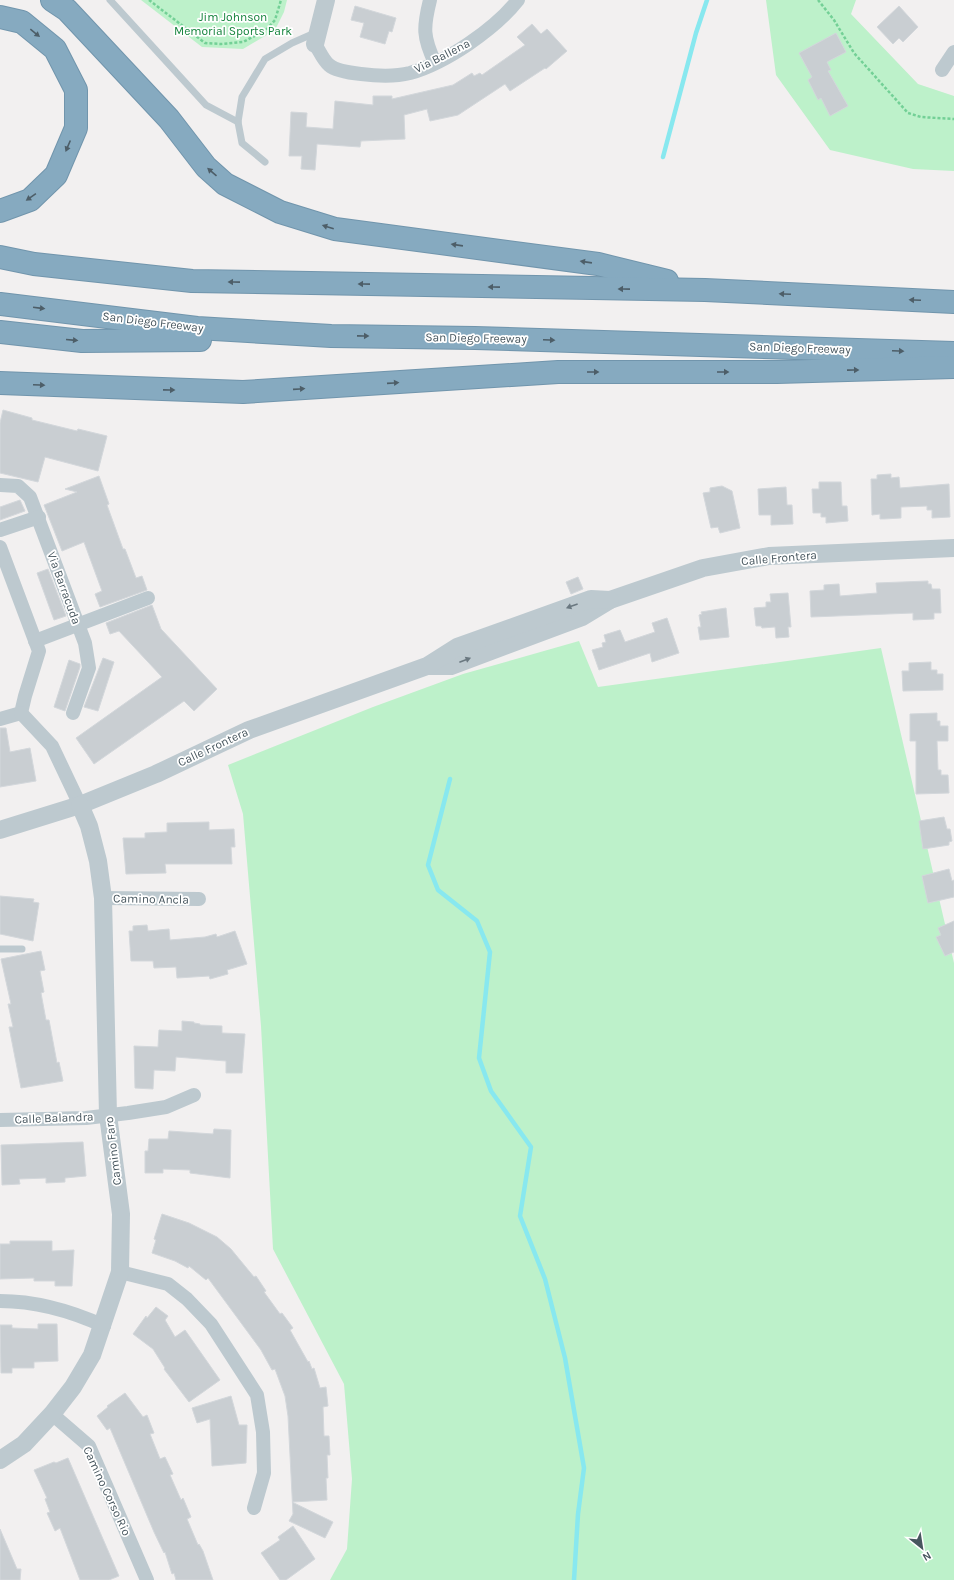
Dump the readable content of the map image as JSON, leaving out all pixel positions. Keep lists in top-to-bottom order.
{
  "streets": {
    "highway": ["San Diego Freeway"],
    "street": [
      "Via Ballena",
      "Calle Frontera",
      "Via Barracuda",
      "Camino Ancla",
      "Calle Balandra",
      "Camino Faro",
      "Camino Corso Rio"
    ]
  },
  "crossings": [
    ["Calle Frontera", "Camino Faro"],
    ["Camino Ancla", "Camino Faro"],
    ["Calle Balandra", "Camino Faro"],
    ["Camino Faro", "Camino Corso Rio"]
  ],
  "parks": ["Jim Johnson Memorial Sports Park"],
  "north": "bottom right"
}
